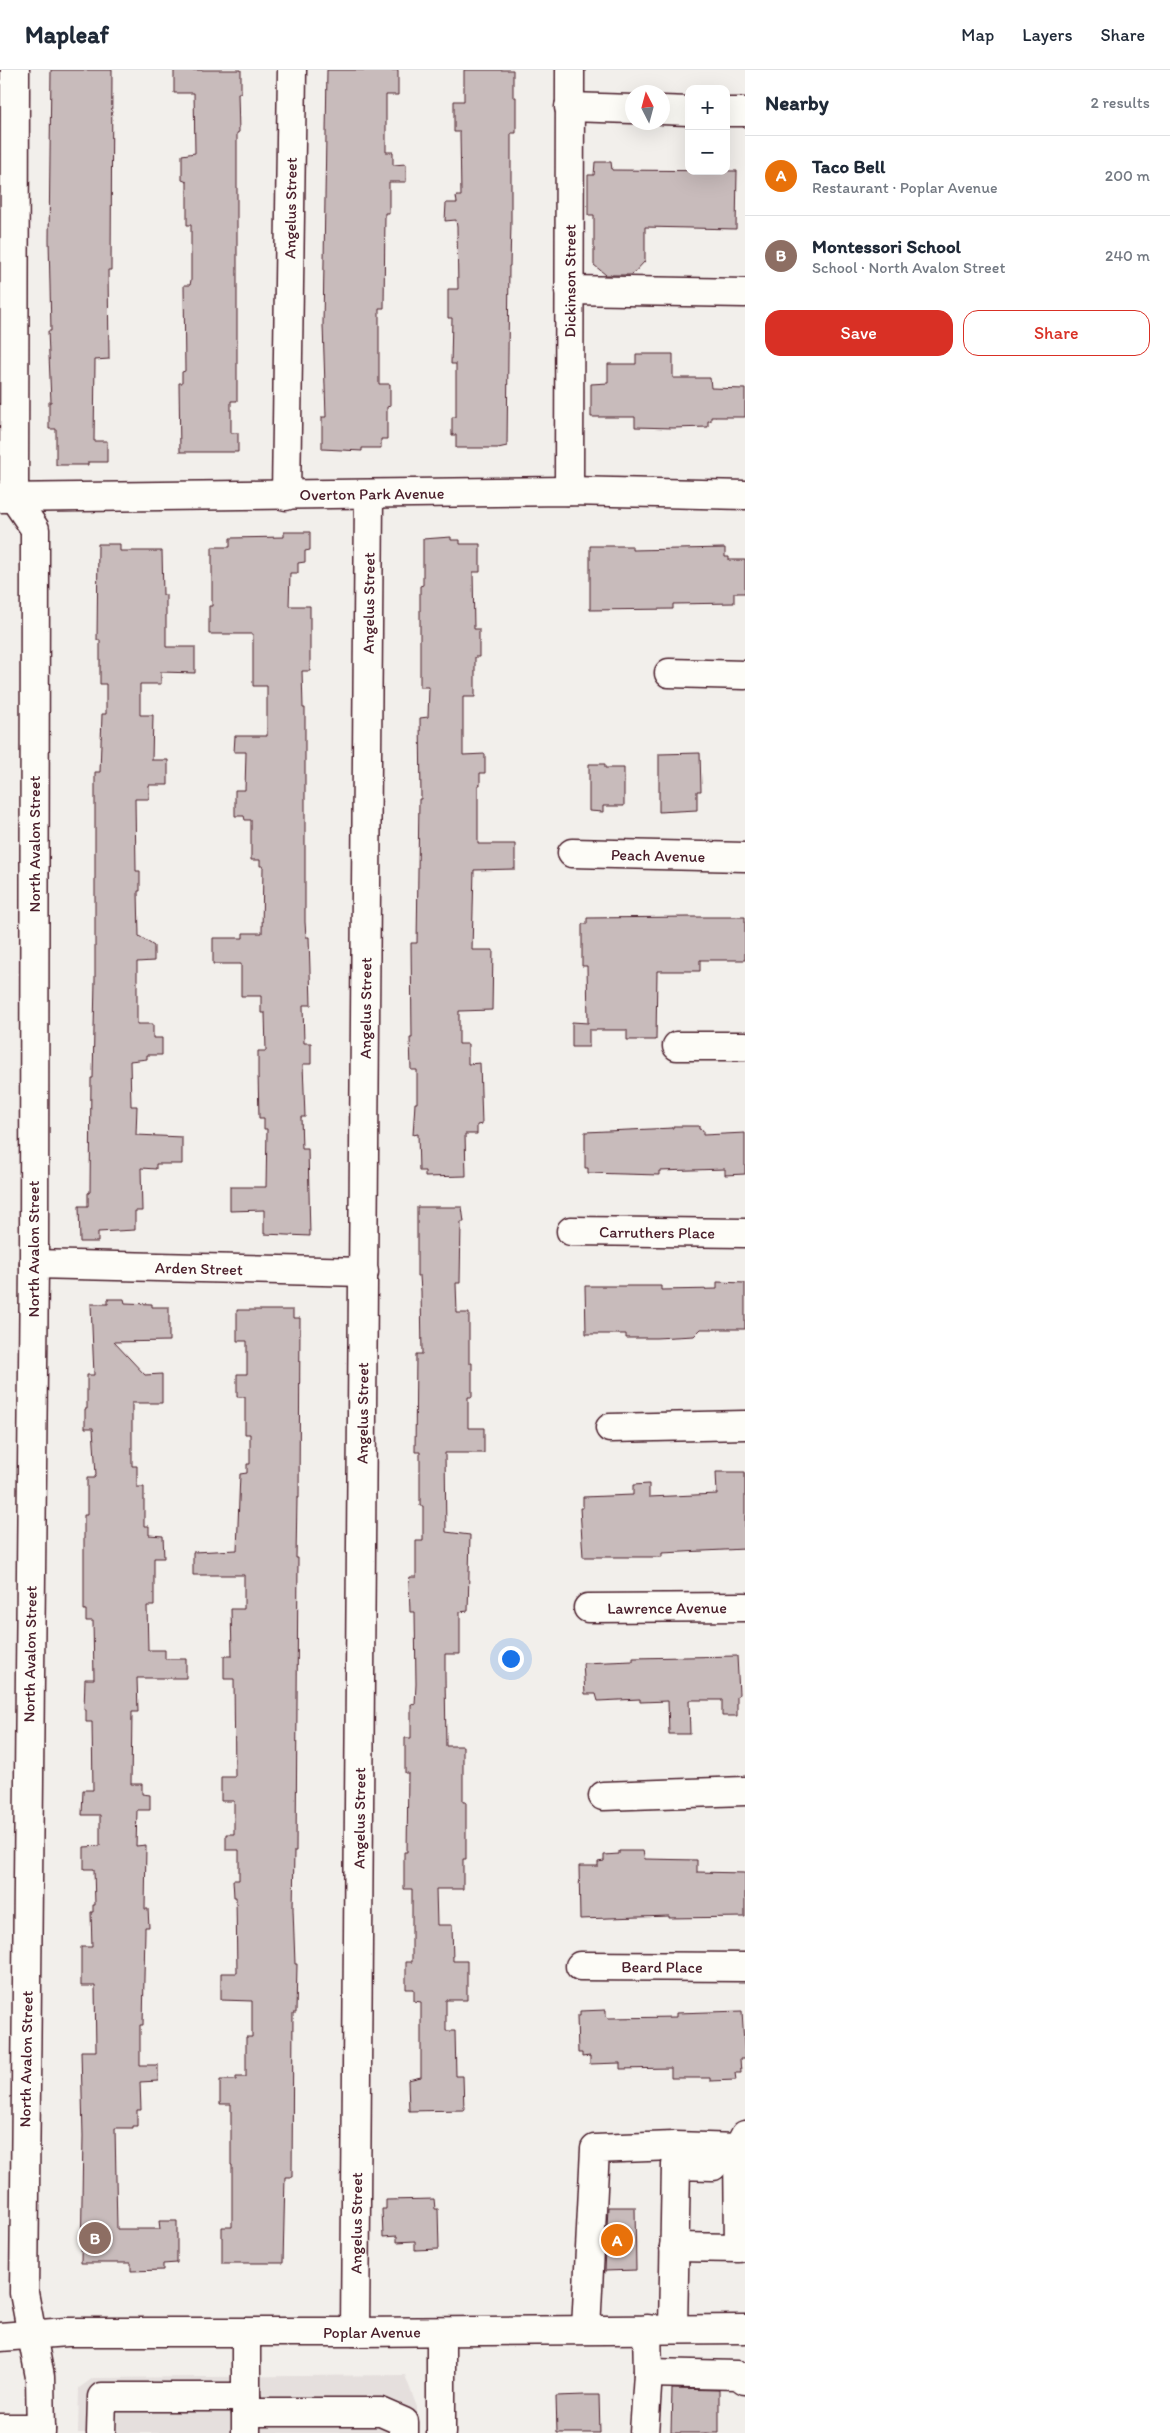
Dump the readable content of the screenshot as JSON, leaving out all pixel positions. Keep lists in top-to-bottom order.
{
  "streets": {
    "street": [
      "Angelus Street",
      "Dickinson Street",
      "Overton Park Avenue",
      "North Avalon Street",
      "Peach Avenue",
      "Carruthers Place",
      "Arden Street",
      "Lawrence Avenue",
      "Beard Place",
      "Poplar Avenue"
    ]
  },
  "crossings": [
    ["Angelus Street", "Overton Park Avenue"],
    ["Angelus Street", "Arden Street"],
    ["Angelus Street", "Poplar Avenue"],
    ["Dickinson Street", "Overton Park Avenue"],
    ["Overton Park Avenue", "North Avalon Street"],
    ["North Avalon Street", "Arden Street"],
    ["North Avalon Street", "Poplar Avenue"]
  ],
  "north": "top",
  "page": {
    "header": "Mapleaf",
    "nav": ["Map", "Layers", "Share"],
    "heading": ["Nearby", "2 results"],
    "map_buttons": ["+", "−"],
    "list": [
      {
        "mark": "A",
        "name": "Taco Bell",
        "note": "Restaurant · Poplar Avenue",
        "value": "200 m"
      },
      {
        "mark": "B",
        "name": "Montessori School",
        "note": "School · North Avalon Street",
        "value": "240 m"
      }
    ],
    "buttons": ["Save", "Share"],
    "pins": ["B", "A"]
  }
}
